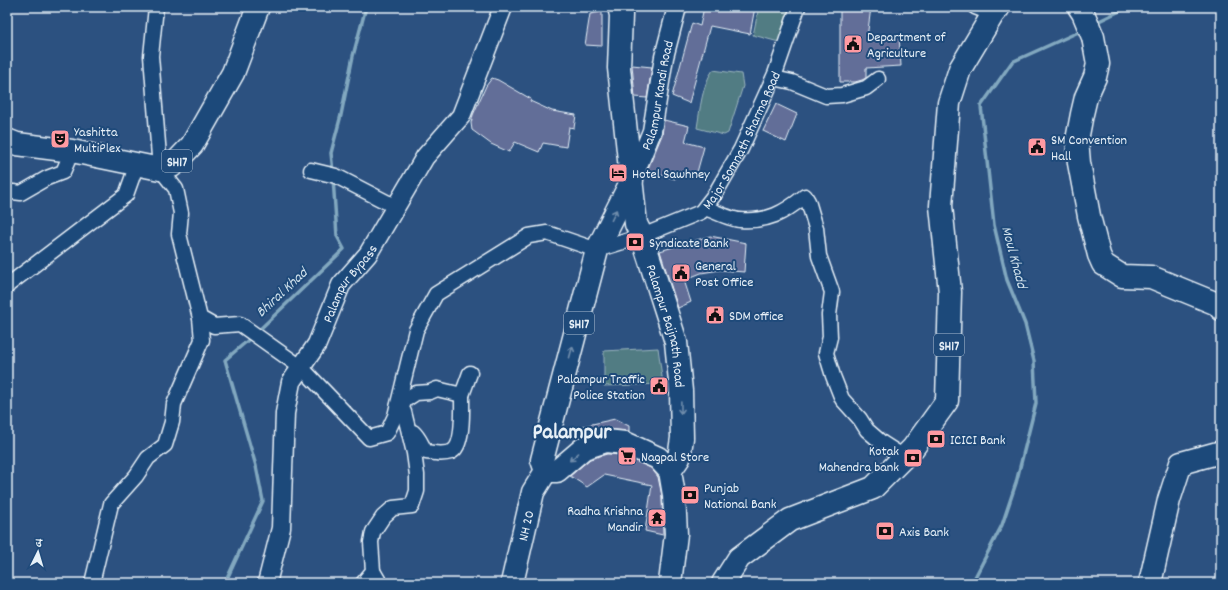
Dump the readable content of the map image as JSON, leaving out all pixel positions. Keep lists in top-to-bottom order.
{
  "streets": {
    "main road": ["SH17", "Palampur Baijnath Road", "NH 20"],
    "street": ["Palampur Kandi Road", "Major Somnath Sharma Road", "Palampur Bypass"]
  },
  "crossings": [
    ["Palampur Kandi Road", "SH17"],
    ["Palampur Kandi Road", "Palampur Baijnath Road"],
    ["Major Somnath Sharma Road", "SH17"],
    ["Major Somnath Sharma Road", "Palampur Baijnath Road"],
    ["SH17", "Palampur Baijnath Road"],
    ["SH17", "NH 20"]
  ],
  "districts": ["Palampur"],
  "water": ["Moul Khadd", "Bhiral Khad"],
  "places": {
    "public building": [
      "Department of Agriculture",
      "SM Convention Hall",
      "General Post Office",
      "SDM office",
      "Palampur Traffic Police Station"
    ],
    "theatre": ["Yashitta MultiPlex"],
    "hotel": ["Hotel Sawhney"],
    "bank": [
      "Syndicate Bank",
      "ICICI Bank",
      "Kotak Mahendra bank",
      "Punjab National Bank",
      "Axis Bank"
    ],
    "supermarket": ["Nagpal Store"],
    "temple": ["Radha Krishna Mandir"]
  },
  "north": "top"
}
